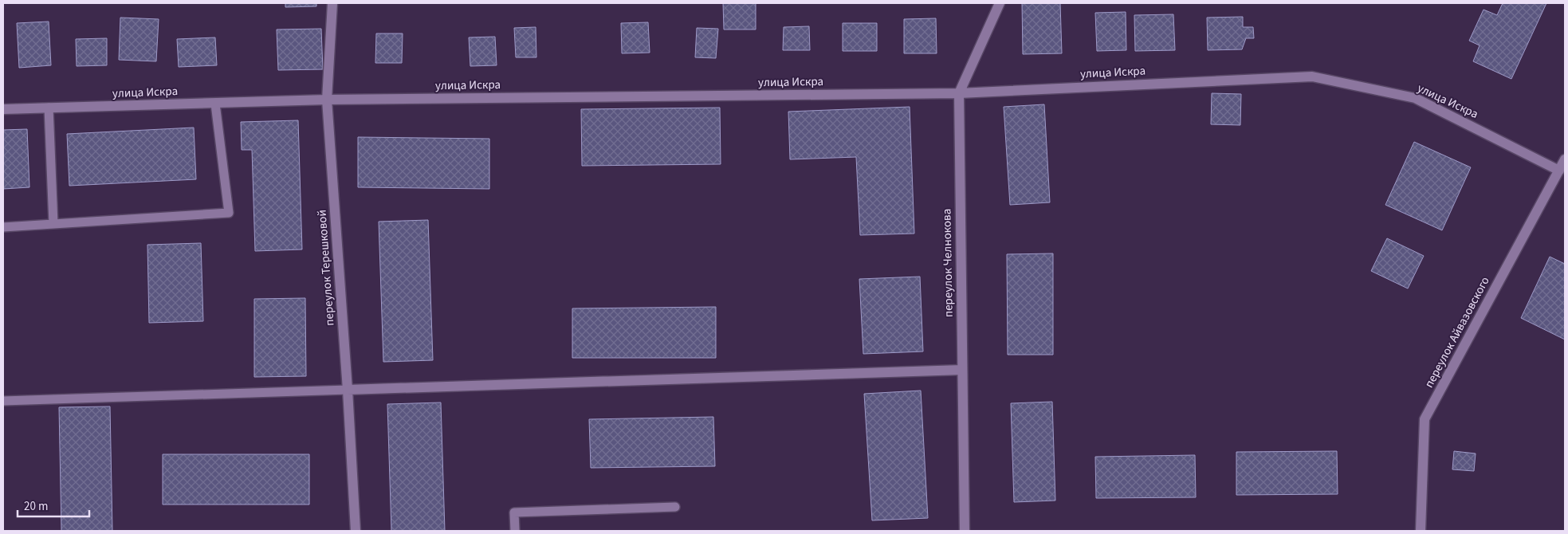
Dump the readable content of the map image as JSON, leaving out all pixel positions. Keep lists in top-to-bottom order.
{
  "streets": {
    "street": [
      "улица Искра",
      "переулок Челнокова",
      "переулок Терешковой",
      "переулок Айвазовского"
    ]
  },
  "crossings": [
    ["улица Искра", "переулок Челнокова"],
    ["улица Искра", "переулок Терешковой"],
    ["улица Искра", "переулок Айвазовского"]
  ],
  "scale_bar": "20 m"
}
